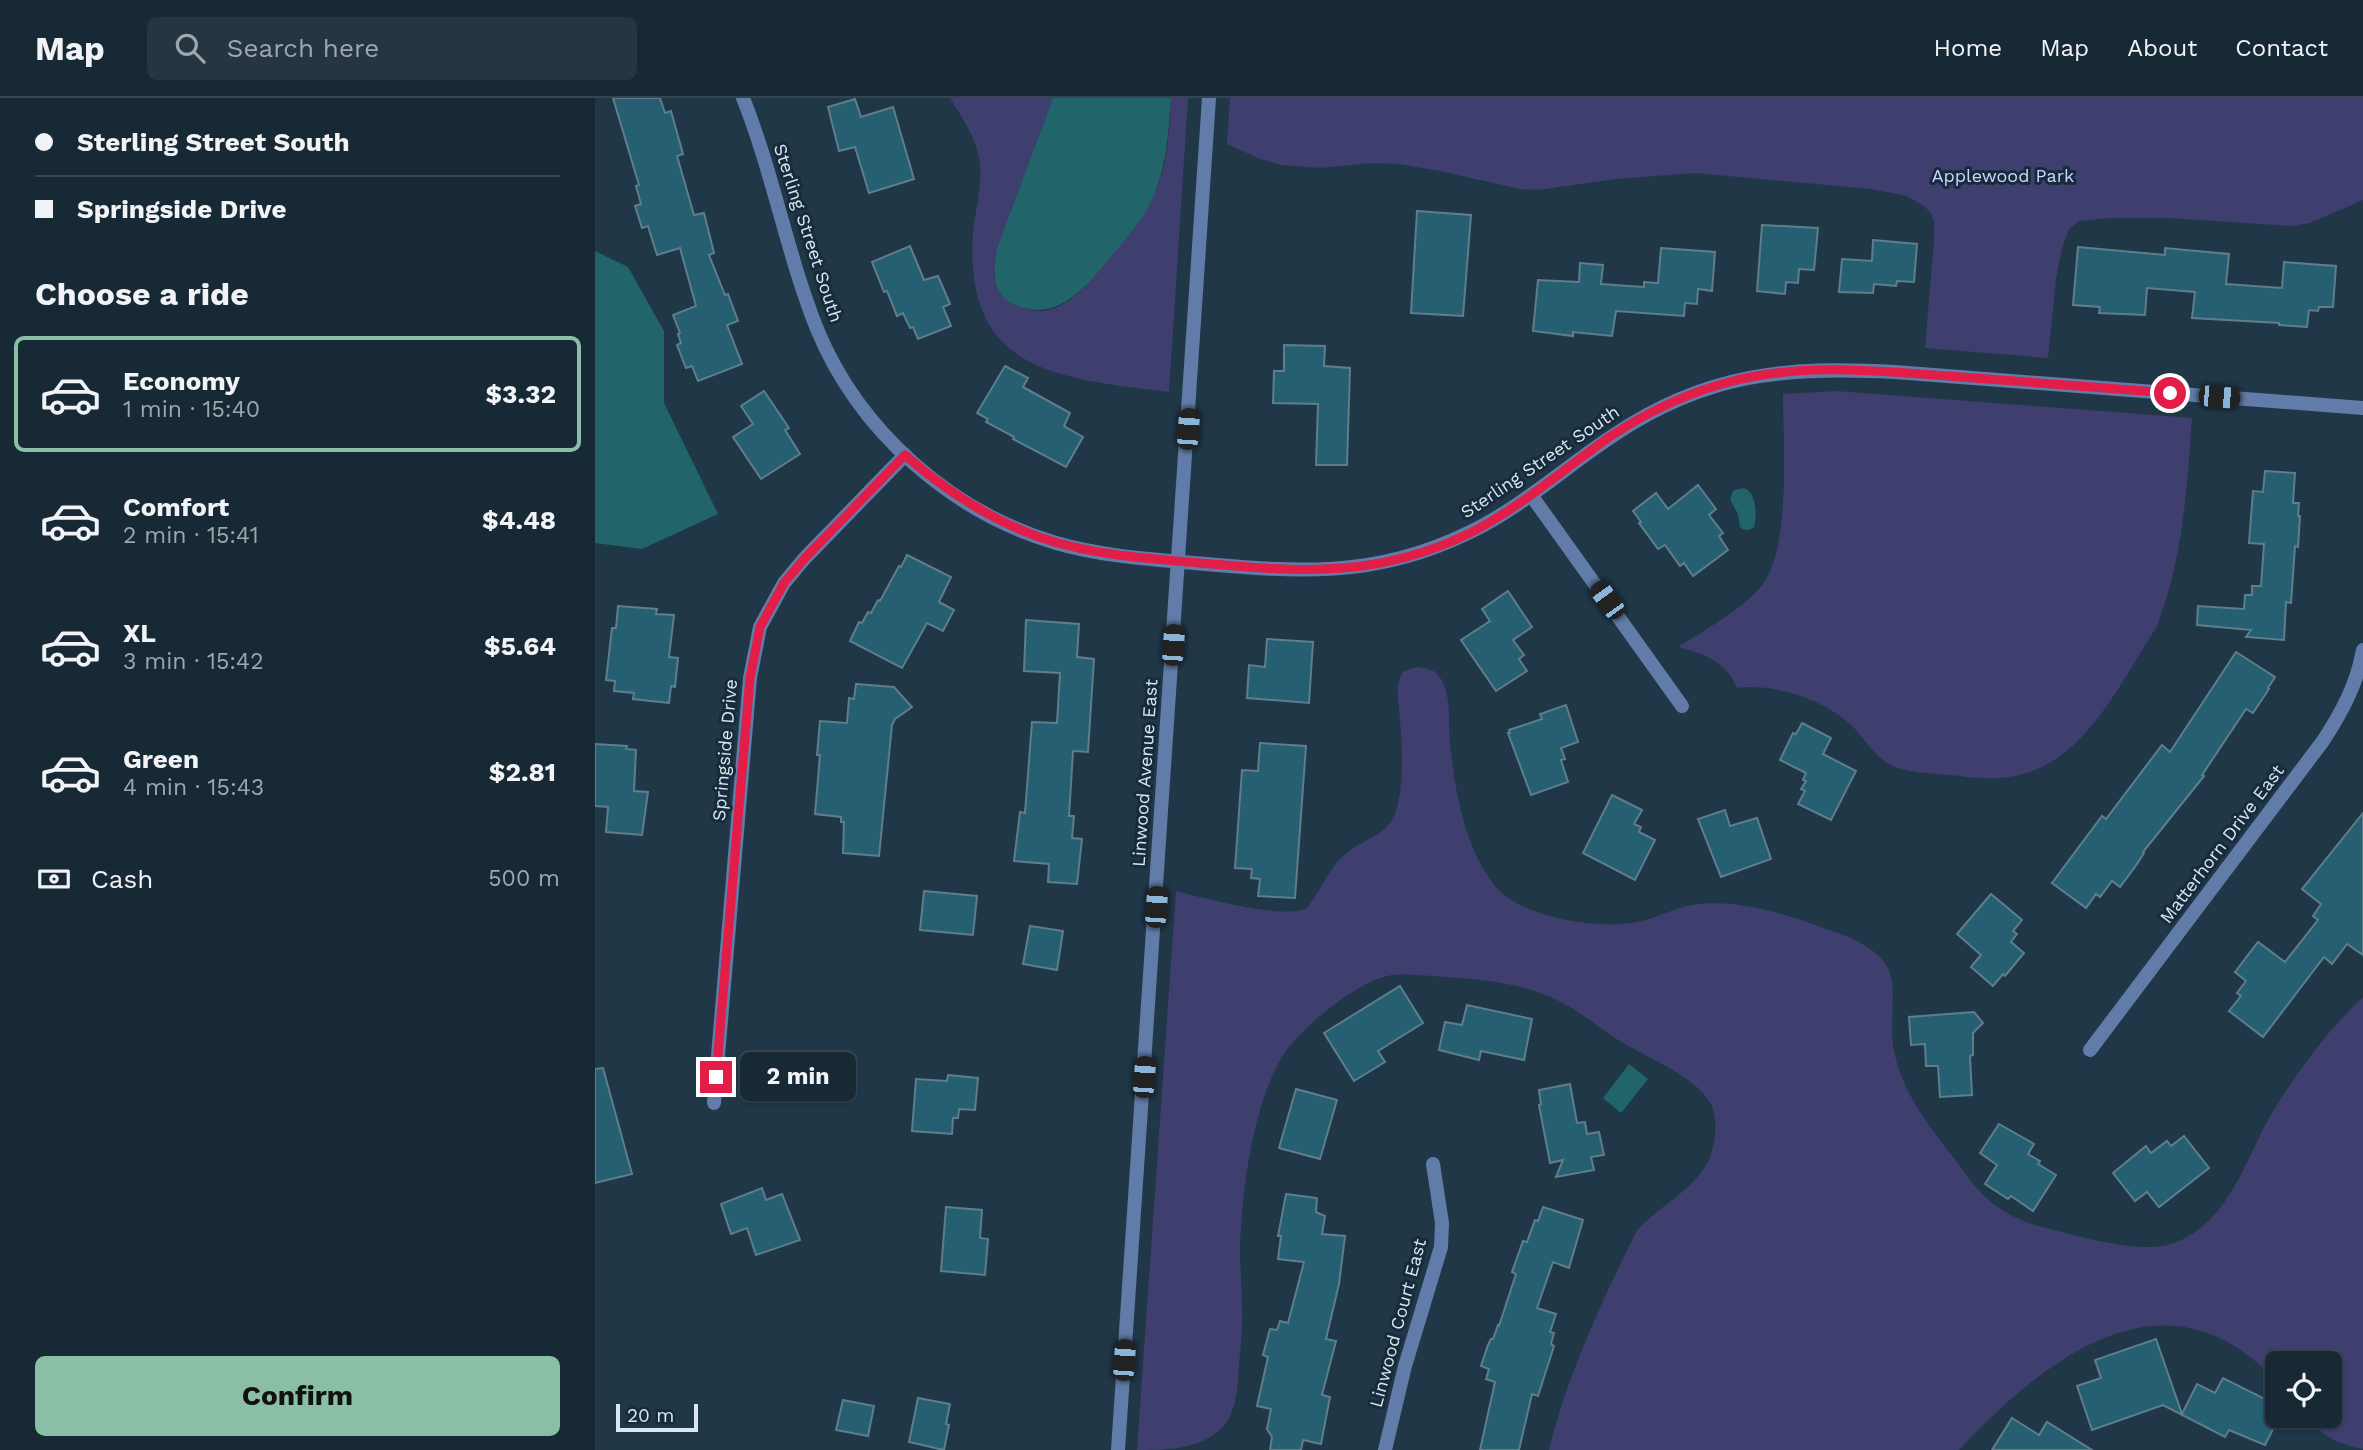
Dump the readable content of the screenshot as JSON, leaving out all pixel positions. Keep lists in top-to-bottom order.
{
  "streets": {
    "street": [
      "Sterling Street South",
      "Springside Drive",
      "Linwood Avenue East",
      "Matterhorn Drive East",
      "Linwood Court East"
    ]
  },
  "crossings": [
    ["Sterling Street South", "Springside Drive"],
    ["Sterling Street South", "Linwood Avenue East"]
  ],
  "parks": ["Applewood Park"],
  "scale_bar": "20 m",
  "page": {
    "header": "Map",
    "search": "Search here",
    "nav": [
      "Home",
      "Map",
      "About",
      "Contact"
    ],
    "banner": ["Sterling Street South", "Springside Drive"],
    "heading": "Choose a ride",
    "list": [
      {
        "name": "Economy",
        "note": "1 min · 15:40",
        "value": "$3.32"
      },
      {
        "name": "Comfort",
        "note": "2 min · 15:41",
        "value": "$4.48"
      },
      {
        "name": "XL",
        "note": "3 min · 15:42",
        "value": "$5.64"
      },
      {
        "name": "Green",
        "note": "4 min · 15:43",
        "value": "$2.81"
      }
    ],
    "pay": ["Cash", "500 m"],
    "bubble": "2 min",
    "buttons": "Confirm",
    "scale": "20 m"
  }
}
